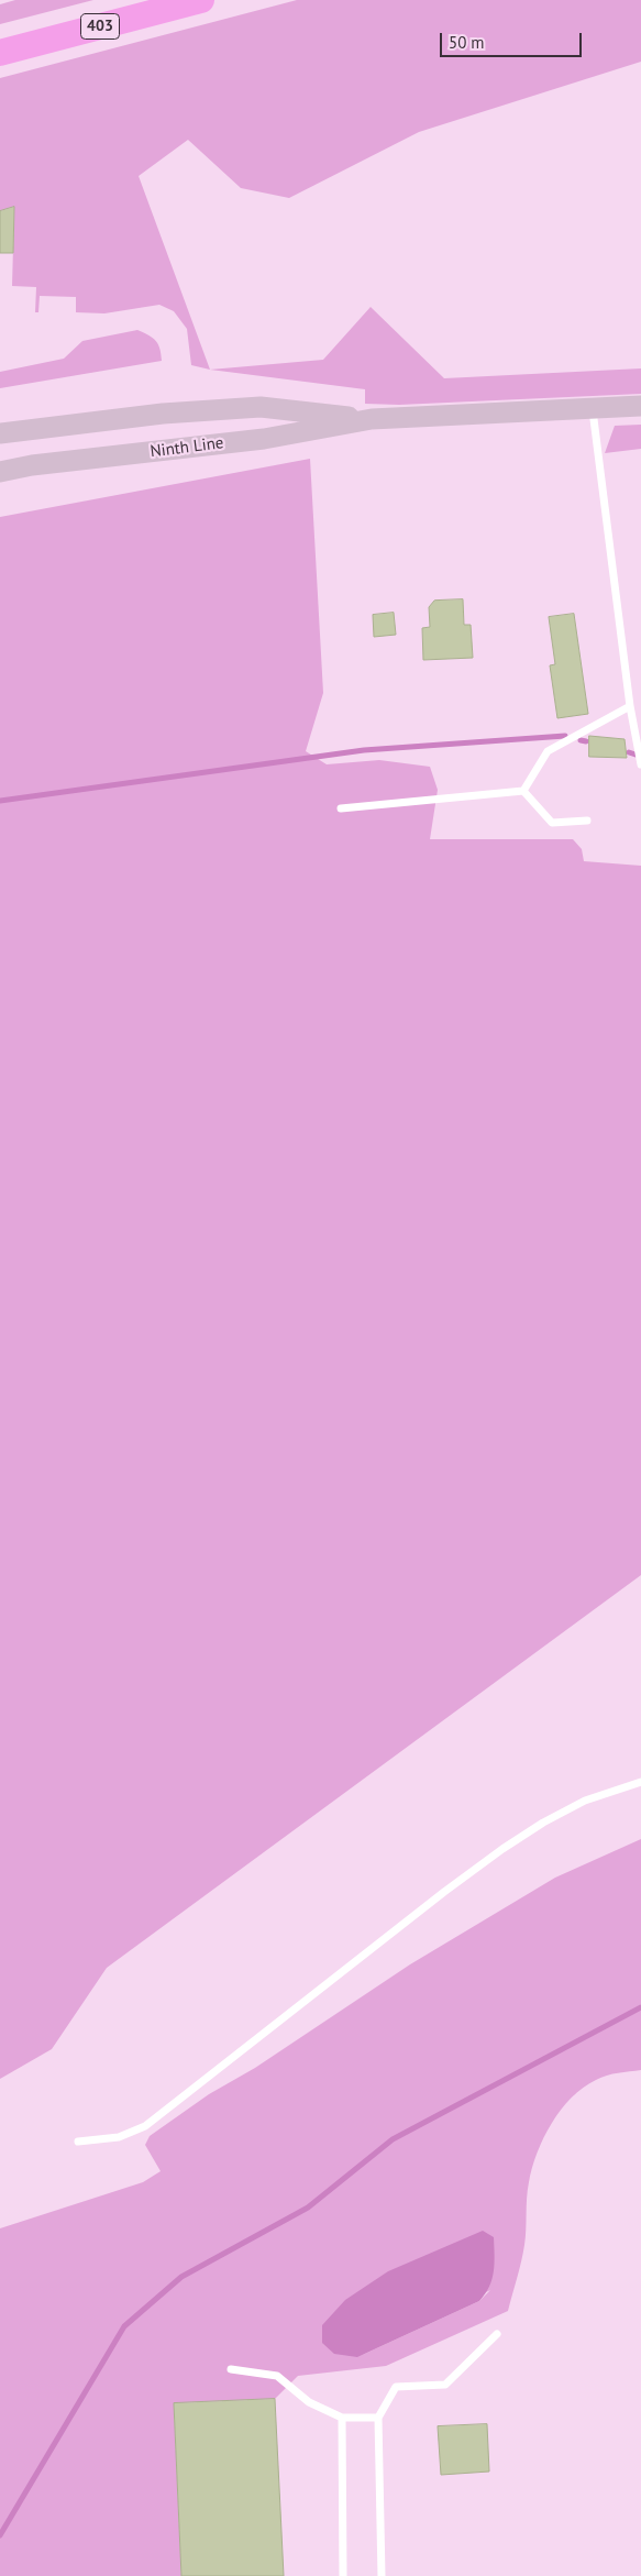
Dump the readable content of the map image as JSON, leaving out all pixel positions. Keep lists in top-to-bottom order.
{
  "streets": {
    "highway": ["403"],
    "main road": ["Ninth Line"]
  },
  "scale_bar": "50 m"
}
